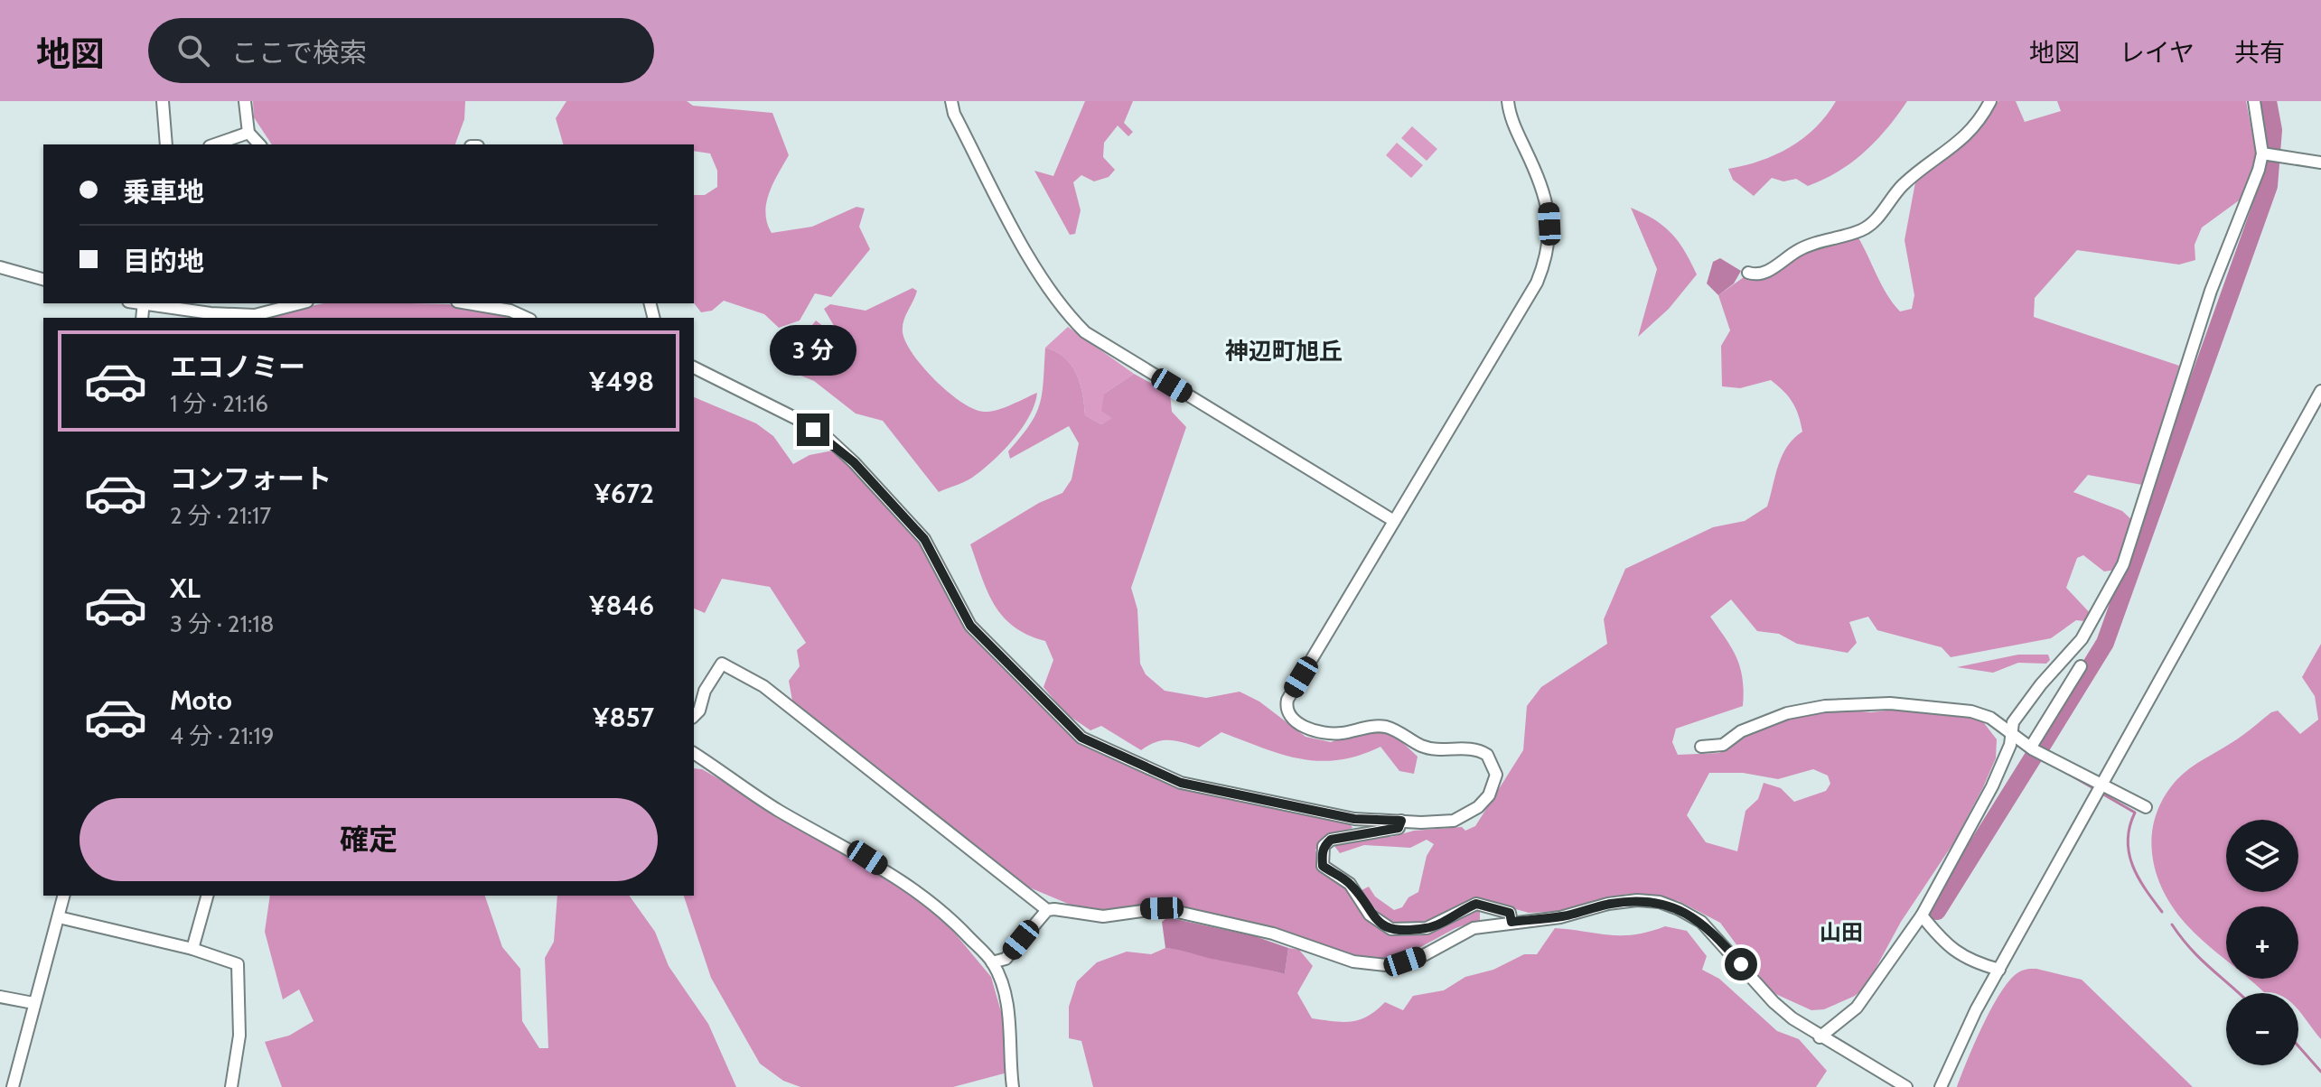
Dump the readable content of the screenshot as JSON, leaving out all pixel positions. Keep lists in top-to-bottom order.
{
  "districts": ["神辺町旭丘", "山田"],
  "page": {
    "header": "地図",
    "search": "ここで検索",
    "nav": ["地図", "レイヤ", "共有"],
    "banner": ["乗車地", "目的地"],
    "bubble": "3 分",
    "list": [
      {
        "name": "エコノミー",
        "note": "1 分 · 21:16",
        "value": "¥498"
      },
      {
        "name": "コンフォート",
        "note": "2 分 · 21:17",
        "value": "¥672"
      },
      {
        "name": "XL",
        "note": "3 分 · 21:18",
        "value": "¥846"
      },
      {
        "name": "Moto",
        "note": "4 分 · 21:19",
        "value": "¥857"
      }
    ],
    "buttons": "確定",
    "map_buttons": ["+", "−"]
  }
}
